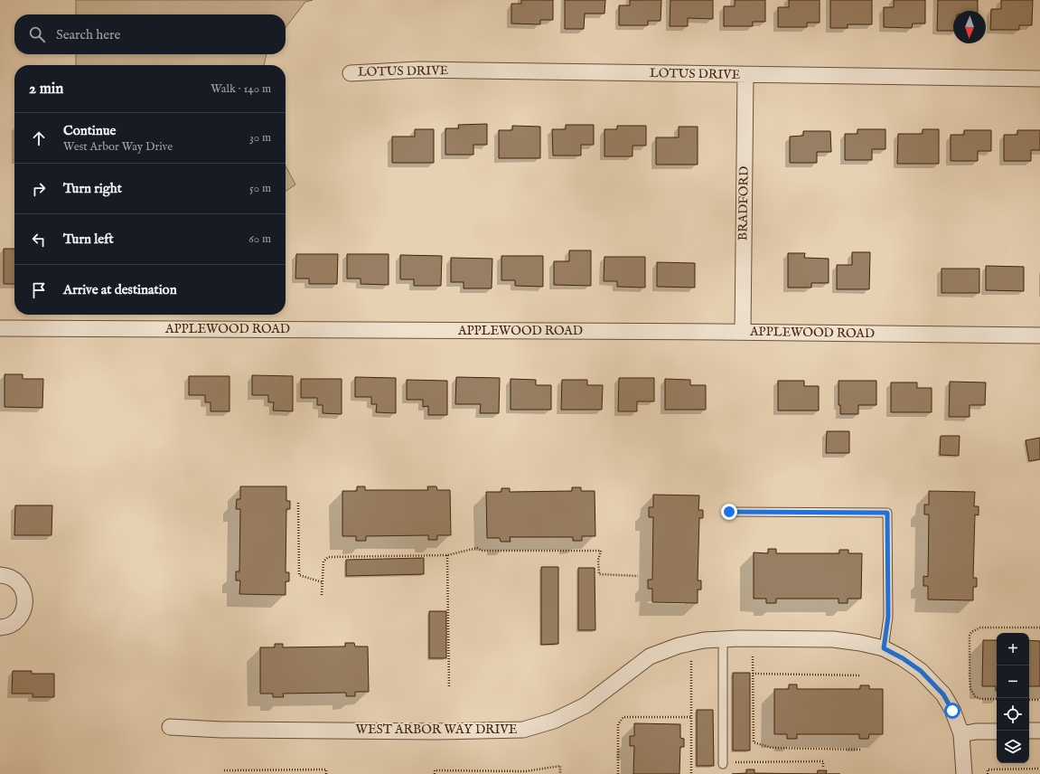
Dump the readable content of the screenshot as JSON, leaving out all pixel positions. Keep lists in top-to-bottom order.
{
  "streets": {
    "street": [
      "LOTUS DRIVE",
      "BRADFORD",
      "APPLEWOOD ROAD",
      "WEST ARBOR WAY DRIVE"
    ]
  },
  "crossings": [
    ["LOTUS DRIVE", "BRADFORD"],
    ["BRADFORD", "APPLEWOOD ROAD"]
  ],
  "north": "bottom",
  "page": {
    "search": "Search here",
    "heading": ["2 min", "Walk · 140 m"],
    "list": [
      ["Continue", "West Arbor Way Drive", "30 m"],
      ["Turn right", "50 m"],
      ["Turn left", "60 m"],
      "Arrive at destination"
    ],
    "map_buttons": ["+", "−"]
  }
}
